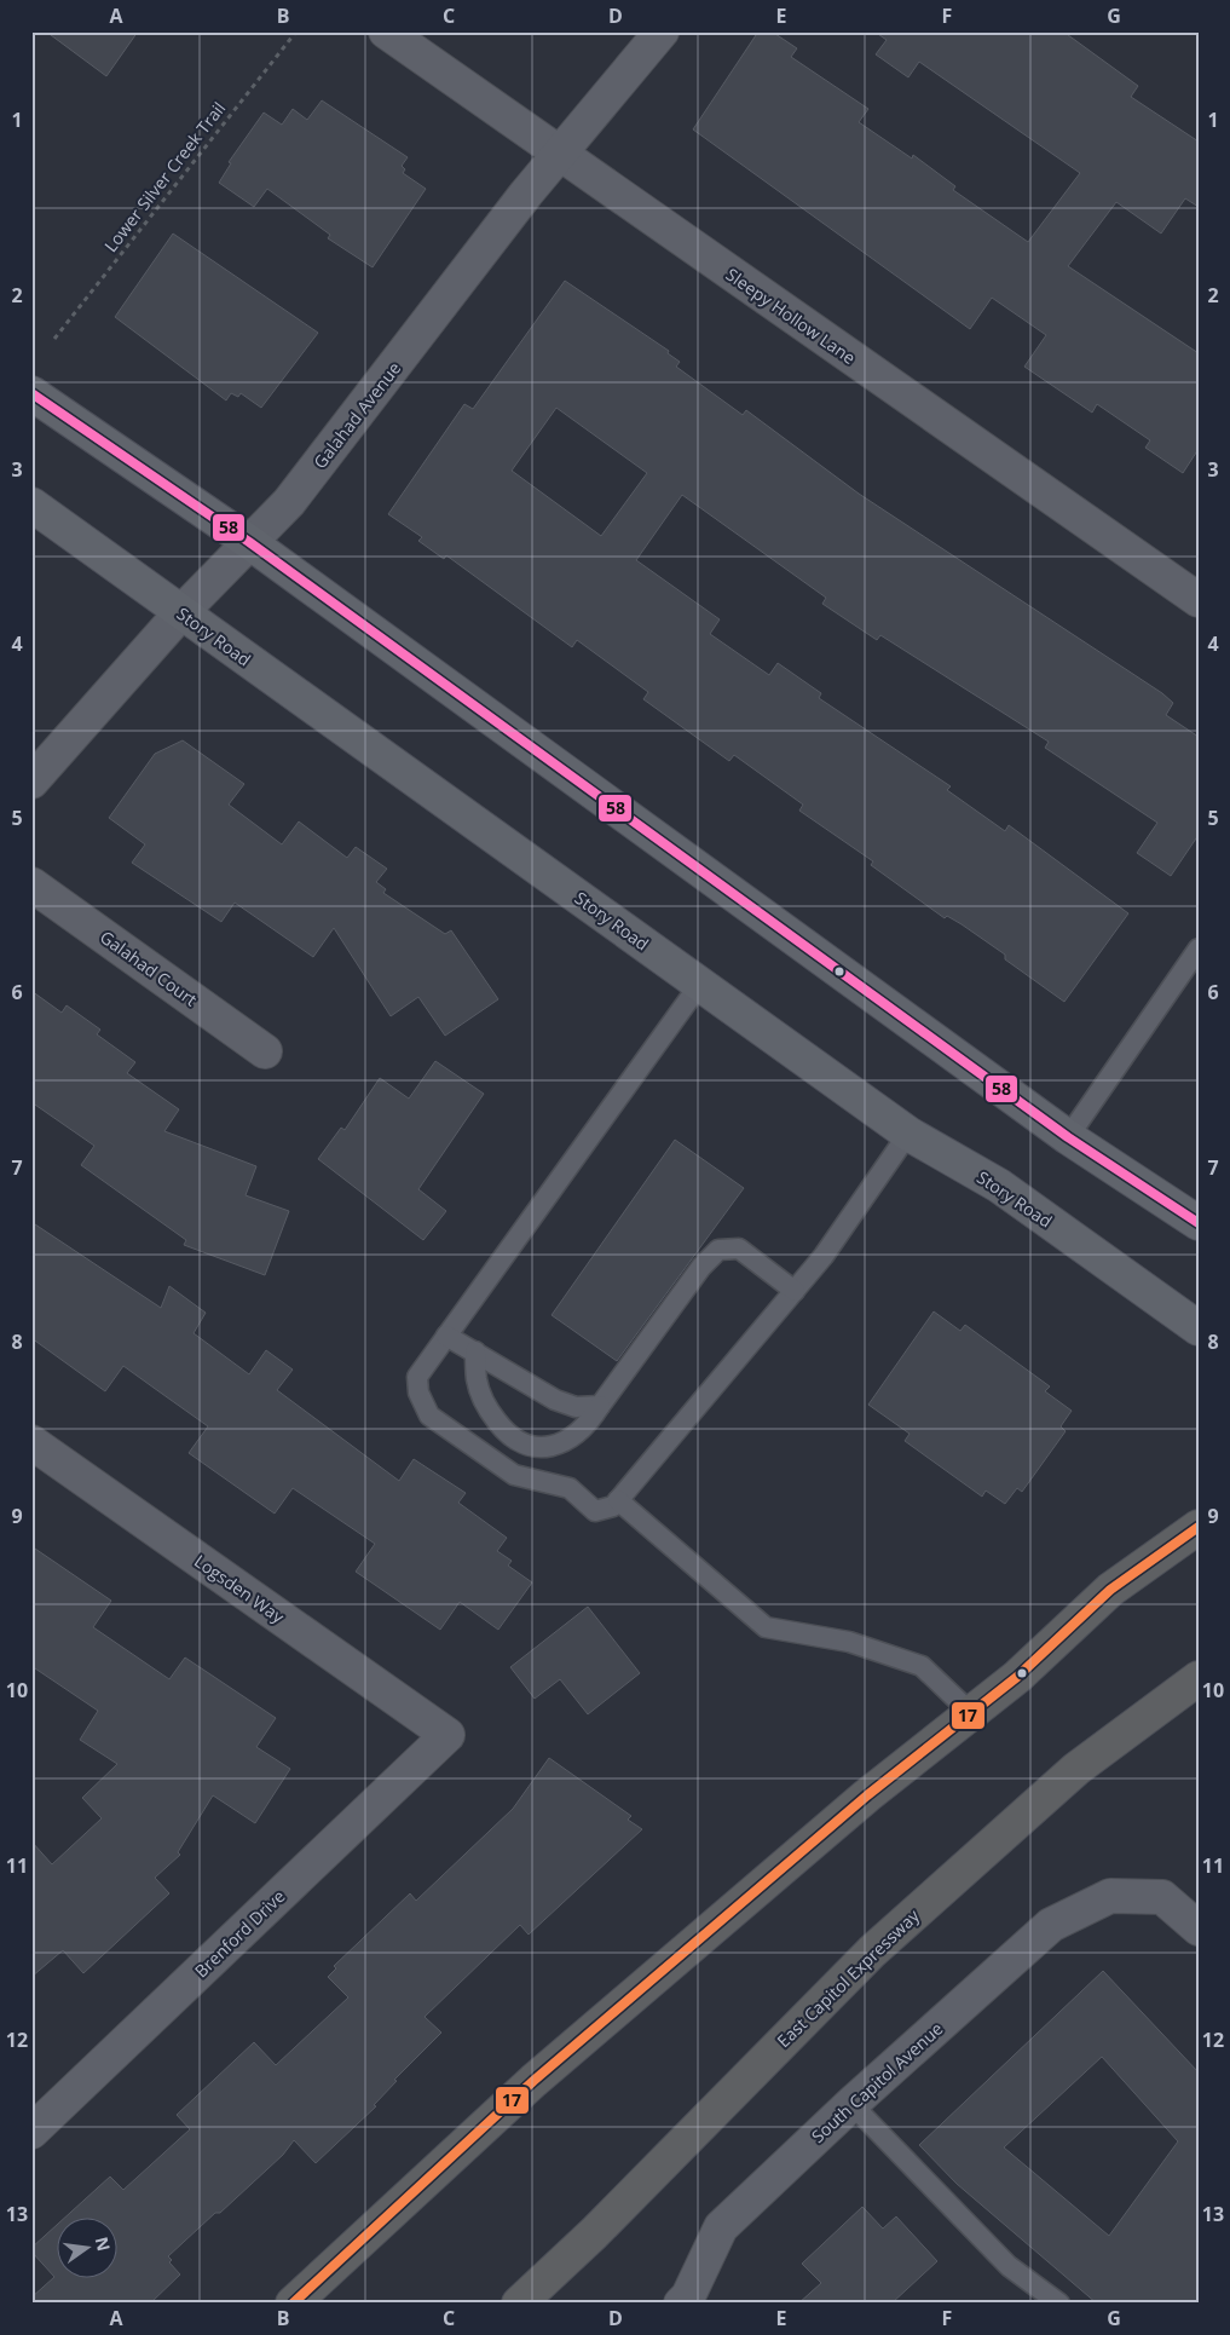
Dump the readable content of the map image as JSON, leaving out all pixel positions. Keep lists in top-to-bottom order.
{
  "streets": {
    "highway": ["East Capitol Expressway"],
    "main road": ["Story Road"],
    "street": [
      "Sleepy Hollow Lane",
      "Galahad Avenue",
      "Galahad Court",
      "Logsden Way",
      "Brenford Drive",
      "South Capitol Avenue"
    ],
    "path": ["Lower Silver Creek Trail"]
  },
  "crossings": [
    ["Sleepy Hollow Lane", "Galahad Avenue"],
    ["Galahad Avenue", "Story Road"],
    ["Logsden Way", "Brenford Drive"]
  ],
  "lines": ["transit line 58", "transit line 17"],
  "north": "right",
  "grid": {
    "columns": [
      "A",
      "B",
      "C",
      "D",
      "E",
      "F",
      "G"
    ],
    "rows": [
      "1",
      "2",
      "3",
      "4",
      "5",
      "6",
      "7",
      "8",
      "9",
      "10",
      "11",
      "12",
      "13"
    ]
  }
}
